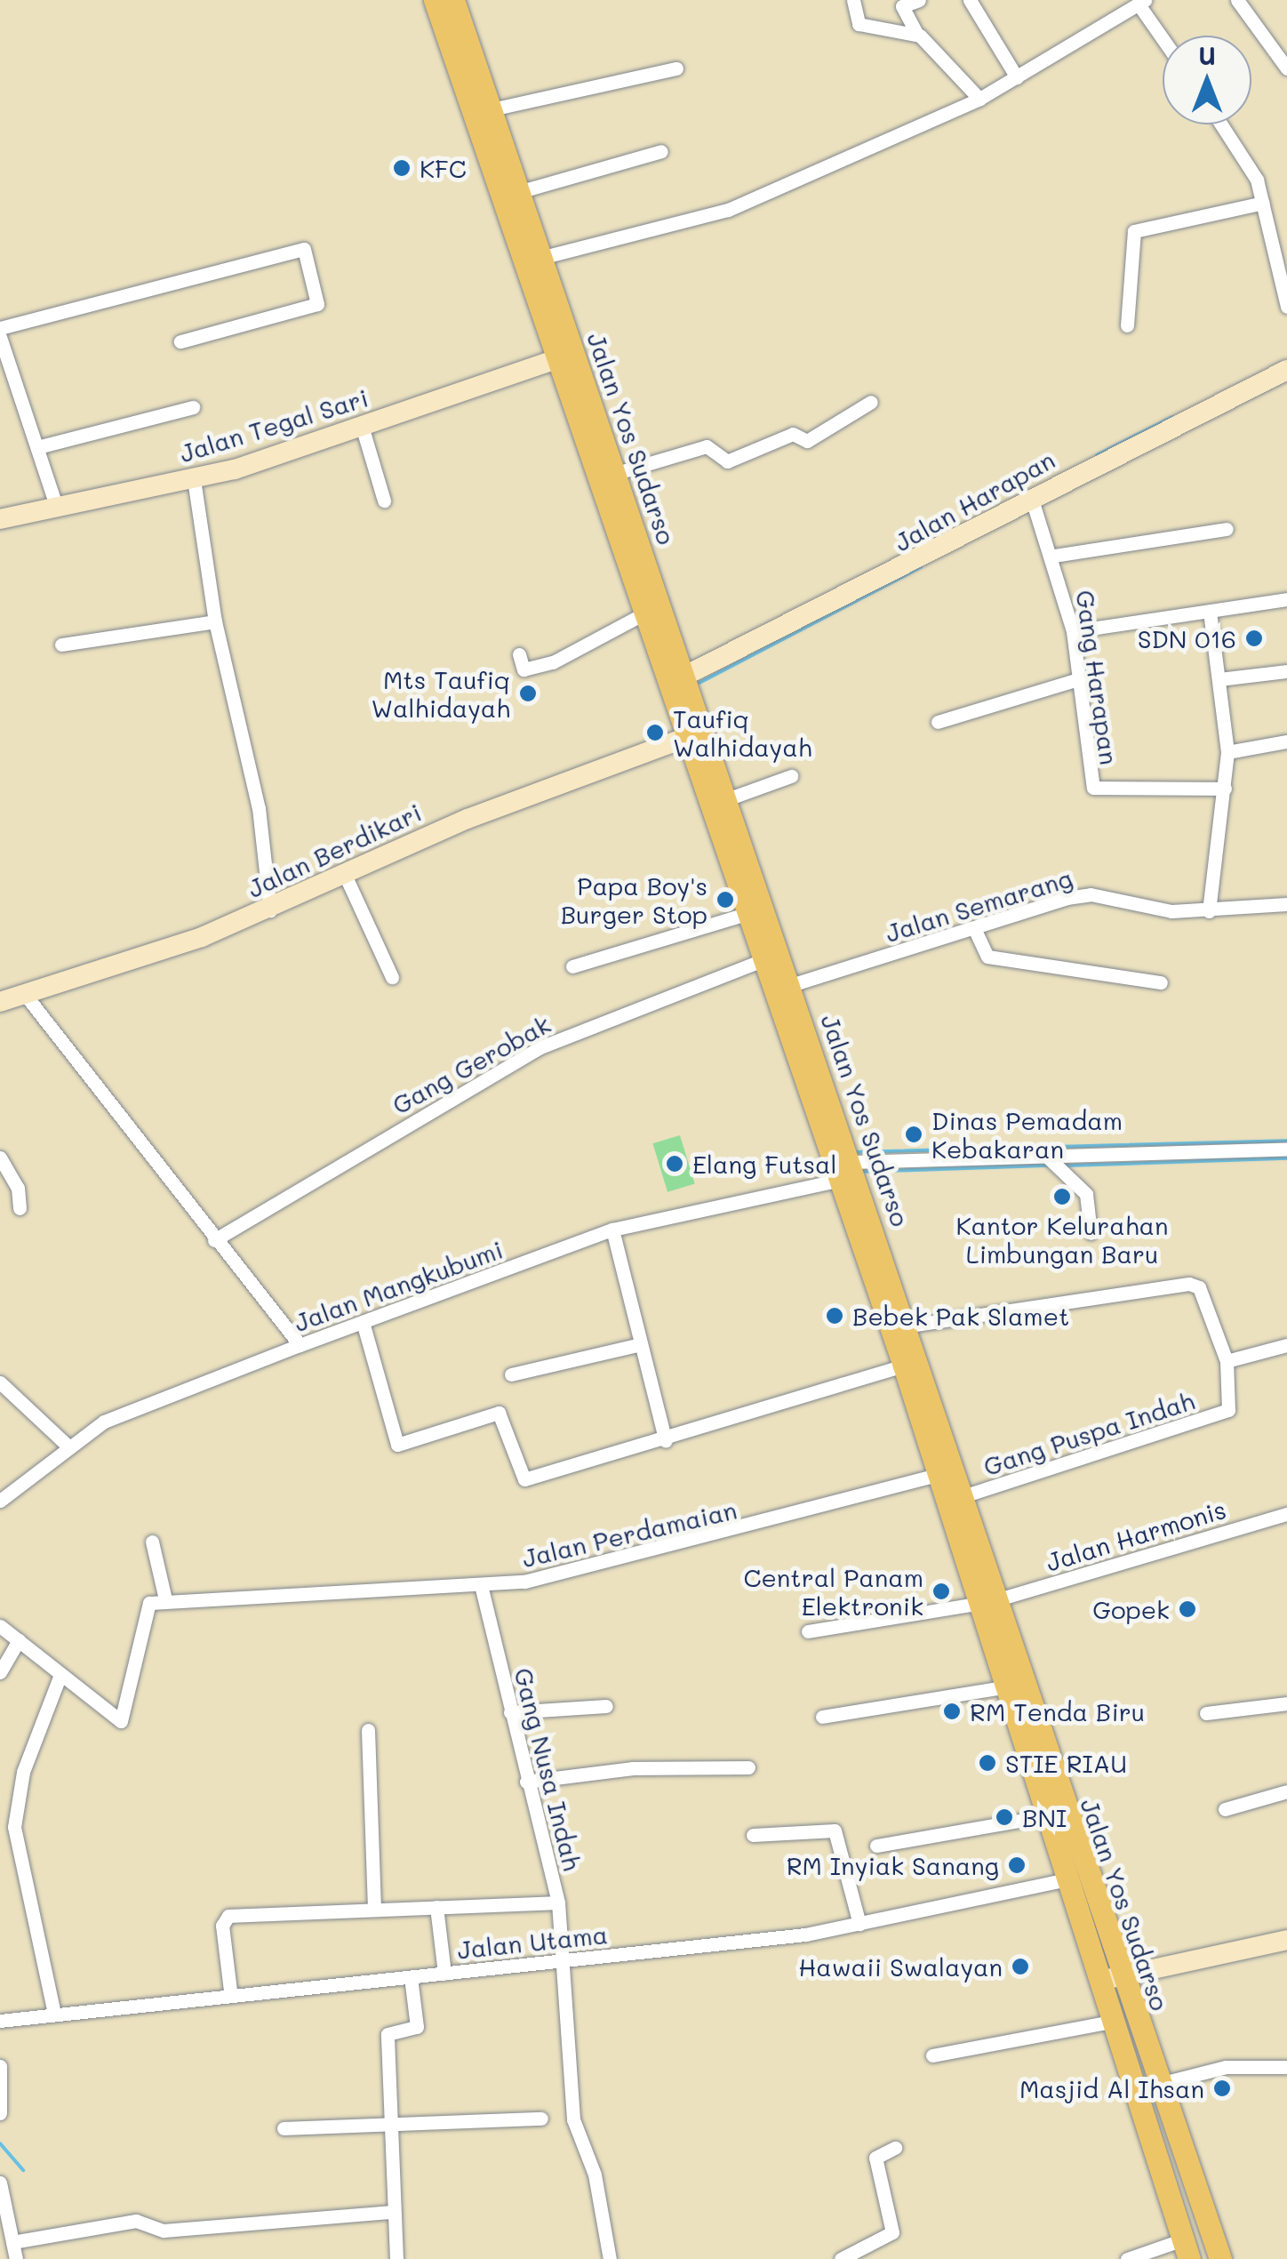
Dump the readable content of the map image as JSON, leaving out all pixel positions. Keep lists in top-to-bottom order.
{
  "streets": {
    "main road": ["Jalan Yos Sudarso"],
    "street": [
      "Jalan Tegal Sari",
      "Jalan Harapan",
      "Gang Harapan",
      "Jalan Berdikari",
      "Jalan Semarang",
      "Gang Gerobak",
      "Jalan Mangkubumi",
      "Gang Puspa Indah",
      "Jalan Perdamaian",
      "Jalan Harmonis",
      "Gang Nusa Indah",
      "Jalan Utama"
    ]
  },
  "crossings": [
    ["Jalan Tegal Sari", "Jalan Yos Sudarso"],
    ["Jalan Yos Sudarso", "Jalan Harapan"],
    ["Jalan Yos Sudarso", "Jalan Berdikari"],
    ["Jalan Yos Sudarso", "Jalan Semarang"],
    ["Jalan Yos Sudarso", "Gang Gerobak"],
    ["Jalan Yos Sudarso", "Jalan Mangkubumi"],
    ["Jalan Yos Sudarso", "Gang Puspa Indah"],
    ["Jalan Yos Sudarso", "Jalan Perdamaian"],
    ["Jalan Yos Sudarso", "Jalan Harmonis"],
    ["Jalan Yos Sudarso", "Jalan Utama"],
    ["Jalan Harapan", "Gang Harapan"],
    ["Jalan Perdamaian", "Gang Nusa Indah"],
    ["Gang Nusa Indah", "Jalan Utama"]
  ],
  "places": [
    "KFC",
    "SDN 016",
    "Mts Taufiq Walhidayah",
    "Taufiq Walhidayah",
    "Papa Boy's Burger Stop",
    "Dinas Pemadam Kebakaran",
    "Elang Futsal",
    "Kantor Kelurahan Limbungan Baru",
    "Bebek Pak Slamet",
    "Central Panam Elektronik",
    "Gopek",
    "RM Tenda Biru",
    "STIE RIAU",
    "BNI",
    "RM Inyiak Sanang",
    "Hawaii Swalayan",
    "Masjid Al Ihsan"
  ],
  "north": "top"
}
